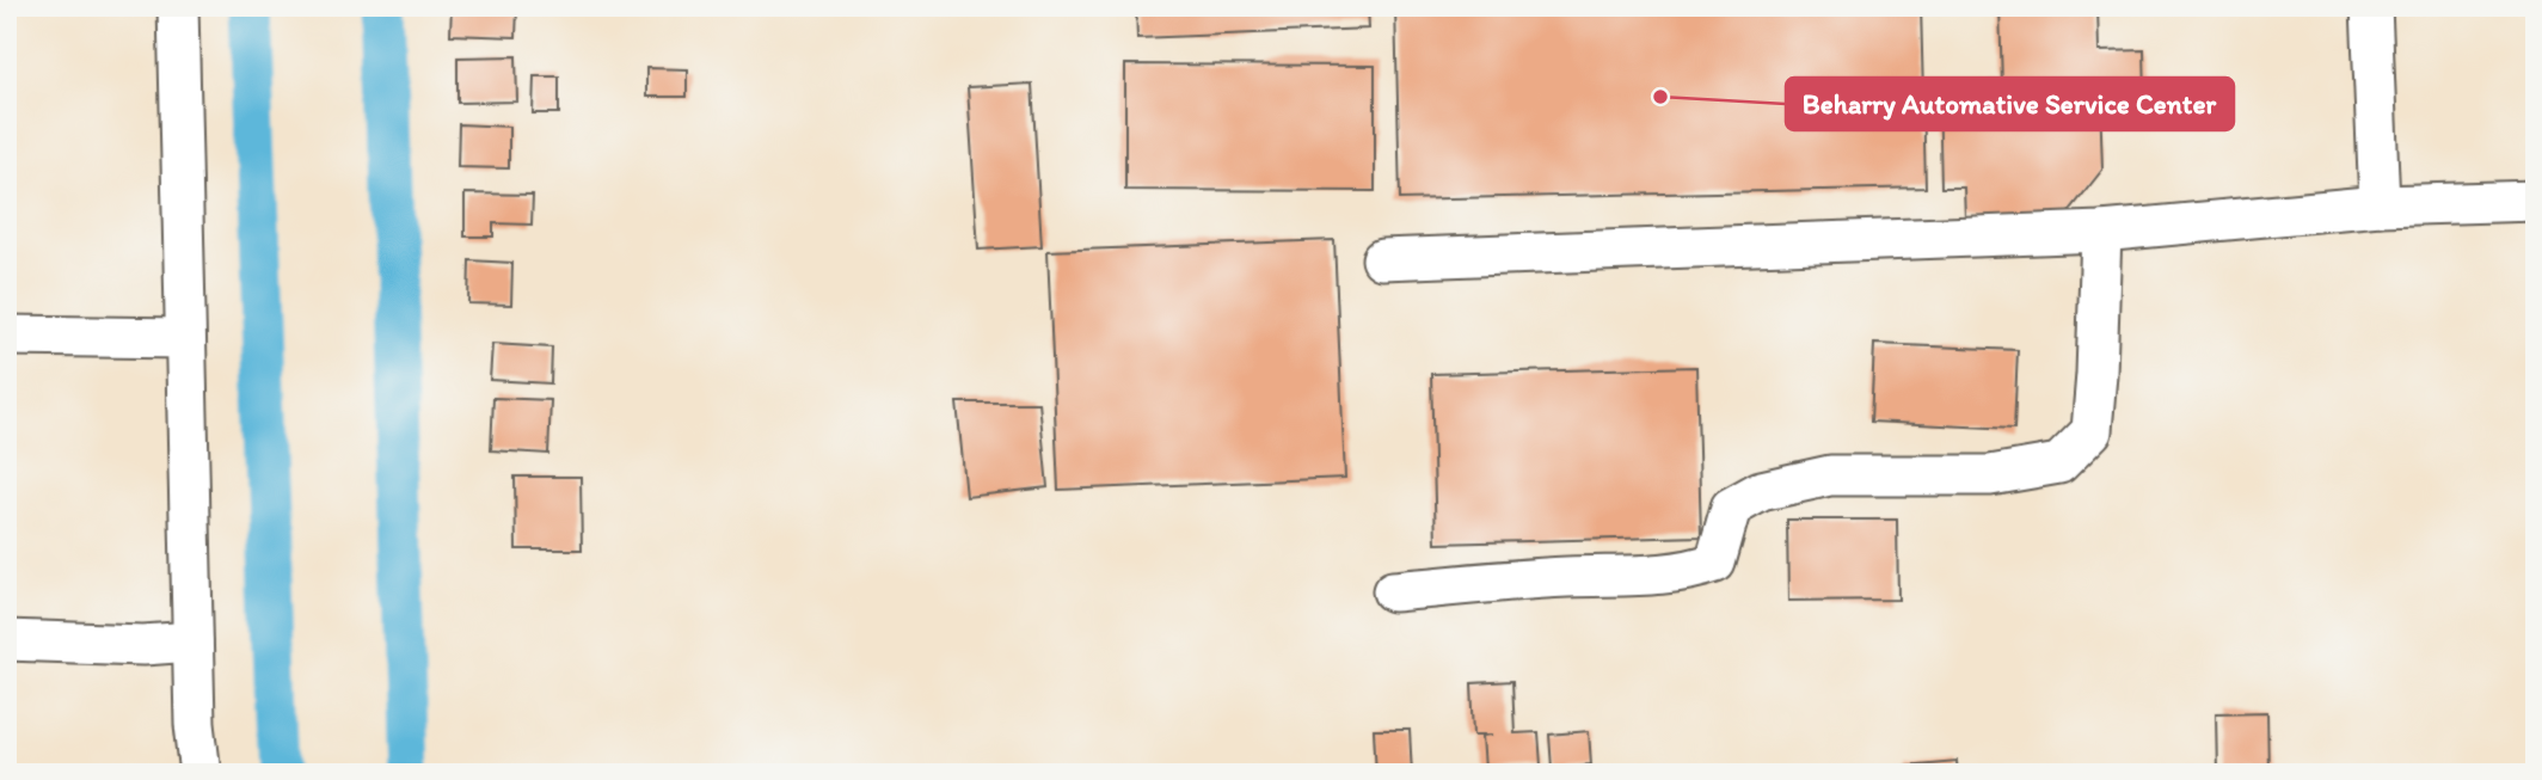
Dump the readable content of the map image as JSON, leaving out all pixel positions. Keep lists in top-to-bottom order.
{
  "places": ["Beharry Automative Service Center"]
}
